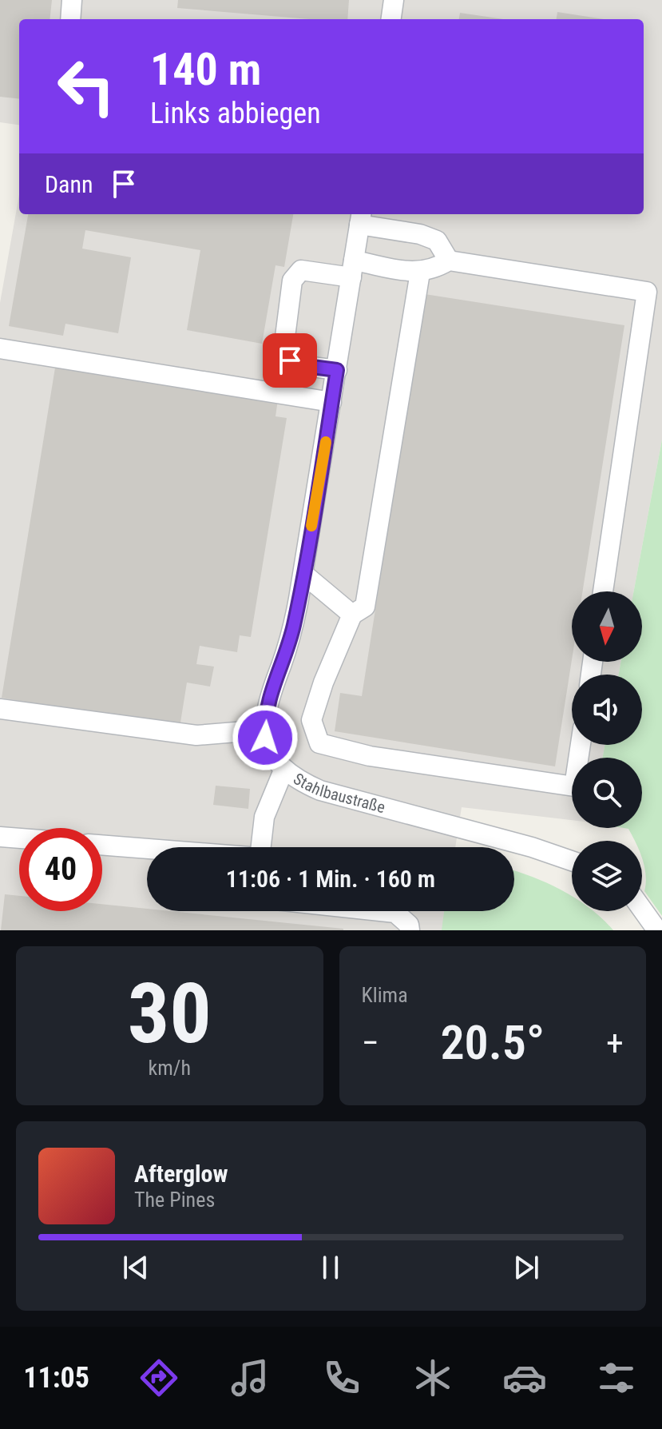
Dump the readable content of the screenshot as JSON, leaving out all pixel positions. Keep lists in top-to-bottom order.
{
  "streets": {
    "street": ["Stahlbaustraße"]
  },
  "north": "bottom",
  "page": {
    "turn": ["140 m", "Links abbiegen"],
    "then": "Dann",
    "limit": "40",
    "trip": "11:06 · 1 Min. · 160 m",
    "tile": [
      ["30", "km/h"],
      "Klima"
    ],
    "heat": ["−", "20.5°", "+"],
    "song": ["Afterglow", "The Pines"],
    "tabs": "11:05"
  }
}
